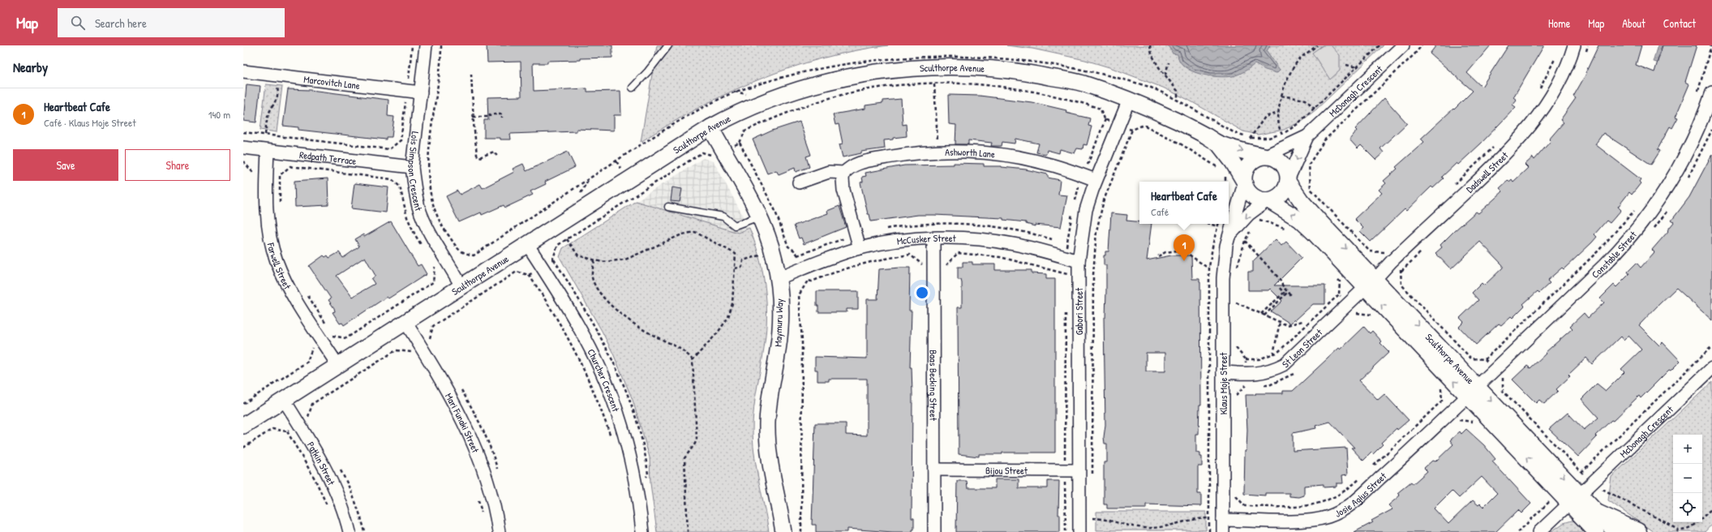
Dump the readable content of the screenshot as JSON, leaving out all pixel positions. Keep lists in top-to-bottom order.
{
  "streets": {
    "street": [
      "Sculthorpe Avenue",
      "Marcovitch Lane",
      "McDonagh Crescent",
      "Ashworth Lane",
      "Redpath Terrace",
      "Lois Simpson Crescent",
      "Dadswell Street",
      "McCusker Street",
      "Constable Street",
      "Farwell Street",
      "Gabori Street",
      "Maymuru Way",
      "St Leon Street",
      "Churcher Crescent",
      "Klaus Moje Street",
      "Baas Becking Street",
      "Mari Funaki Street",
      "Patkin Street",
      "Bijou Street",
      "Josie Agius Street"
    ]
  },
  "crossings": [
    ["Sculthorpe Avenue", "McDonagh Crescent"],
    ["Sculthorpe Avenue", "Lois Simpson Crescent"],
    ["Sculthorpe Avenue", "Dadswell Street"],
    ["Sculthorpe Avenue", "Constable Street"],
    ["Sculthorpe Avenue", "Farwell Street"],
    ["Sculthorpe Avenue", "Gabori Street"],
    ["Sculthorpe Avenue", "Maymuru Way"],
    ["Sculthorpe Avenue", "St Leon Street"],
    ["Sculthorpe Avenue", "Churcher Crescent"],
    ["Sculthorpe Avenue", "Klaus Moje Street"],
    ["Sculthorpe Avenue", "Mari Funaki Street"],
    ["Sculthorpe Avenue", "Patkin Street"],
    ["Sculthorpe Avenue", "Josie Agius Street"],
    ["Marcovitch Lane", "Lois Simpson Crescent"],
    ["McDonagh Crescent", "Klaus Moje Street"],
    ["Ashworth Lane", "Gabori Street"],
    ["Redpath Terrace", "Lois Simpson Crescent"],
    ["Redpath Terrace", "Farwell Street"],
    ["Dadswell Street", "St Leon Street"],
    ["McCusker Street", "Gabori Street"],
    ["McCusker Street", "Maymuru Way"],
    ["McCusker Street", "Baas Becking Street"],
    ["Constable Street", "Josie Agius Street"],
    ["Gabori Street", "Bijou Street"],
    ["St Leon Street", "Klaus Moje Street"],
    ["Klaus Moje Street", "Josie Agius Street"],
    ["Baas Becking Street", "Bijou Street"]
  ],
  "page": {
    "header": "Map",
    "search": "Search here",
    "nav": [
      "Home",
      "Map",
      "About",
      "Contact"
    ],
    "heading": "Nearby",
    "list": [
      {
        "mark": "1",
        "name": "Heartbeat Cafe",
        "note": "Café · Klaus Moje Street",
        "value": "140 m"
      }
    ],
    "buttons": ["Save", "Share"],
    "popup": ["Heartbeat Cafe", "Café"],
    "pins": "1",
    "map_buttons": ["+", "−"]
  }
}
